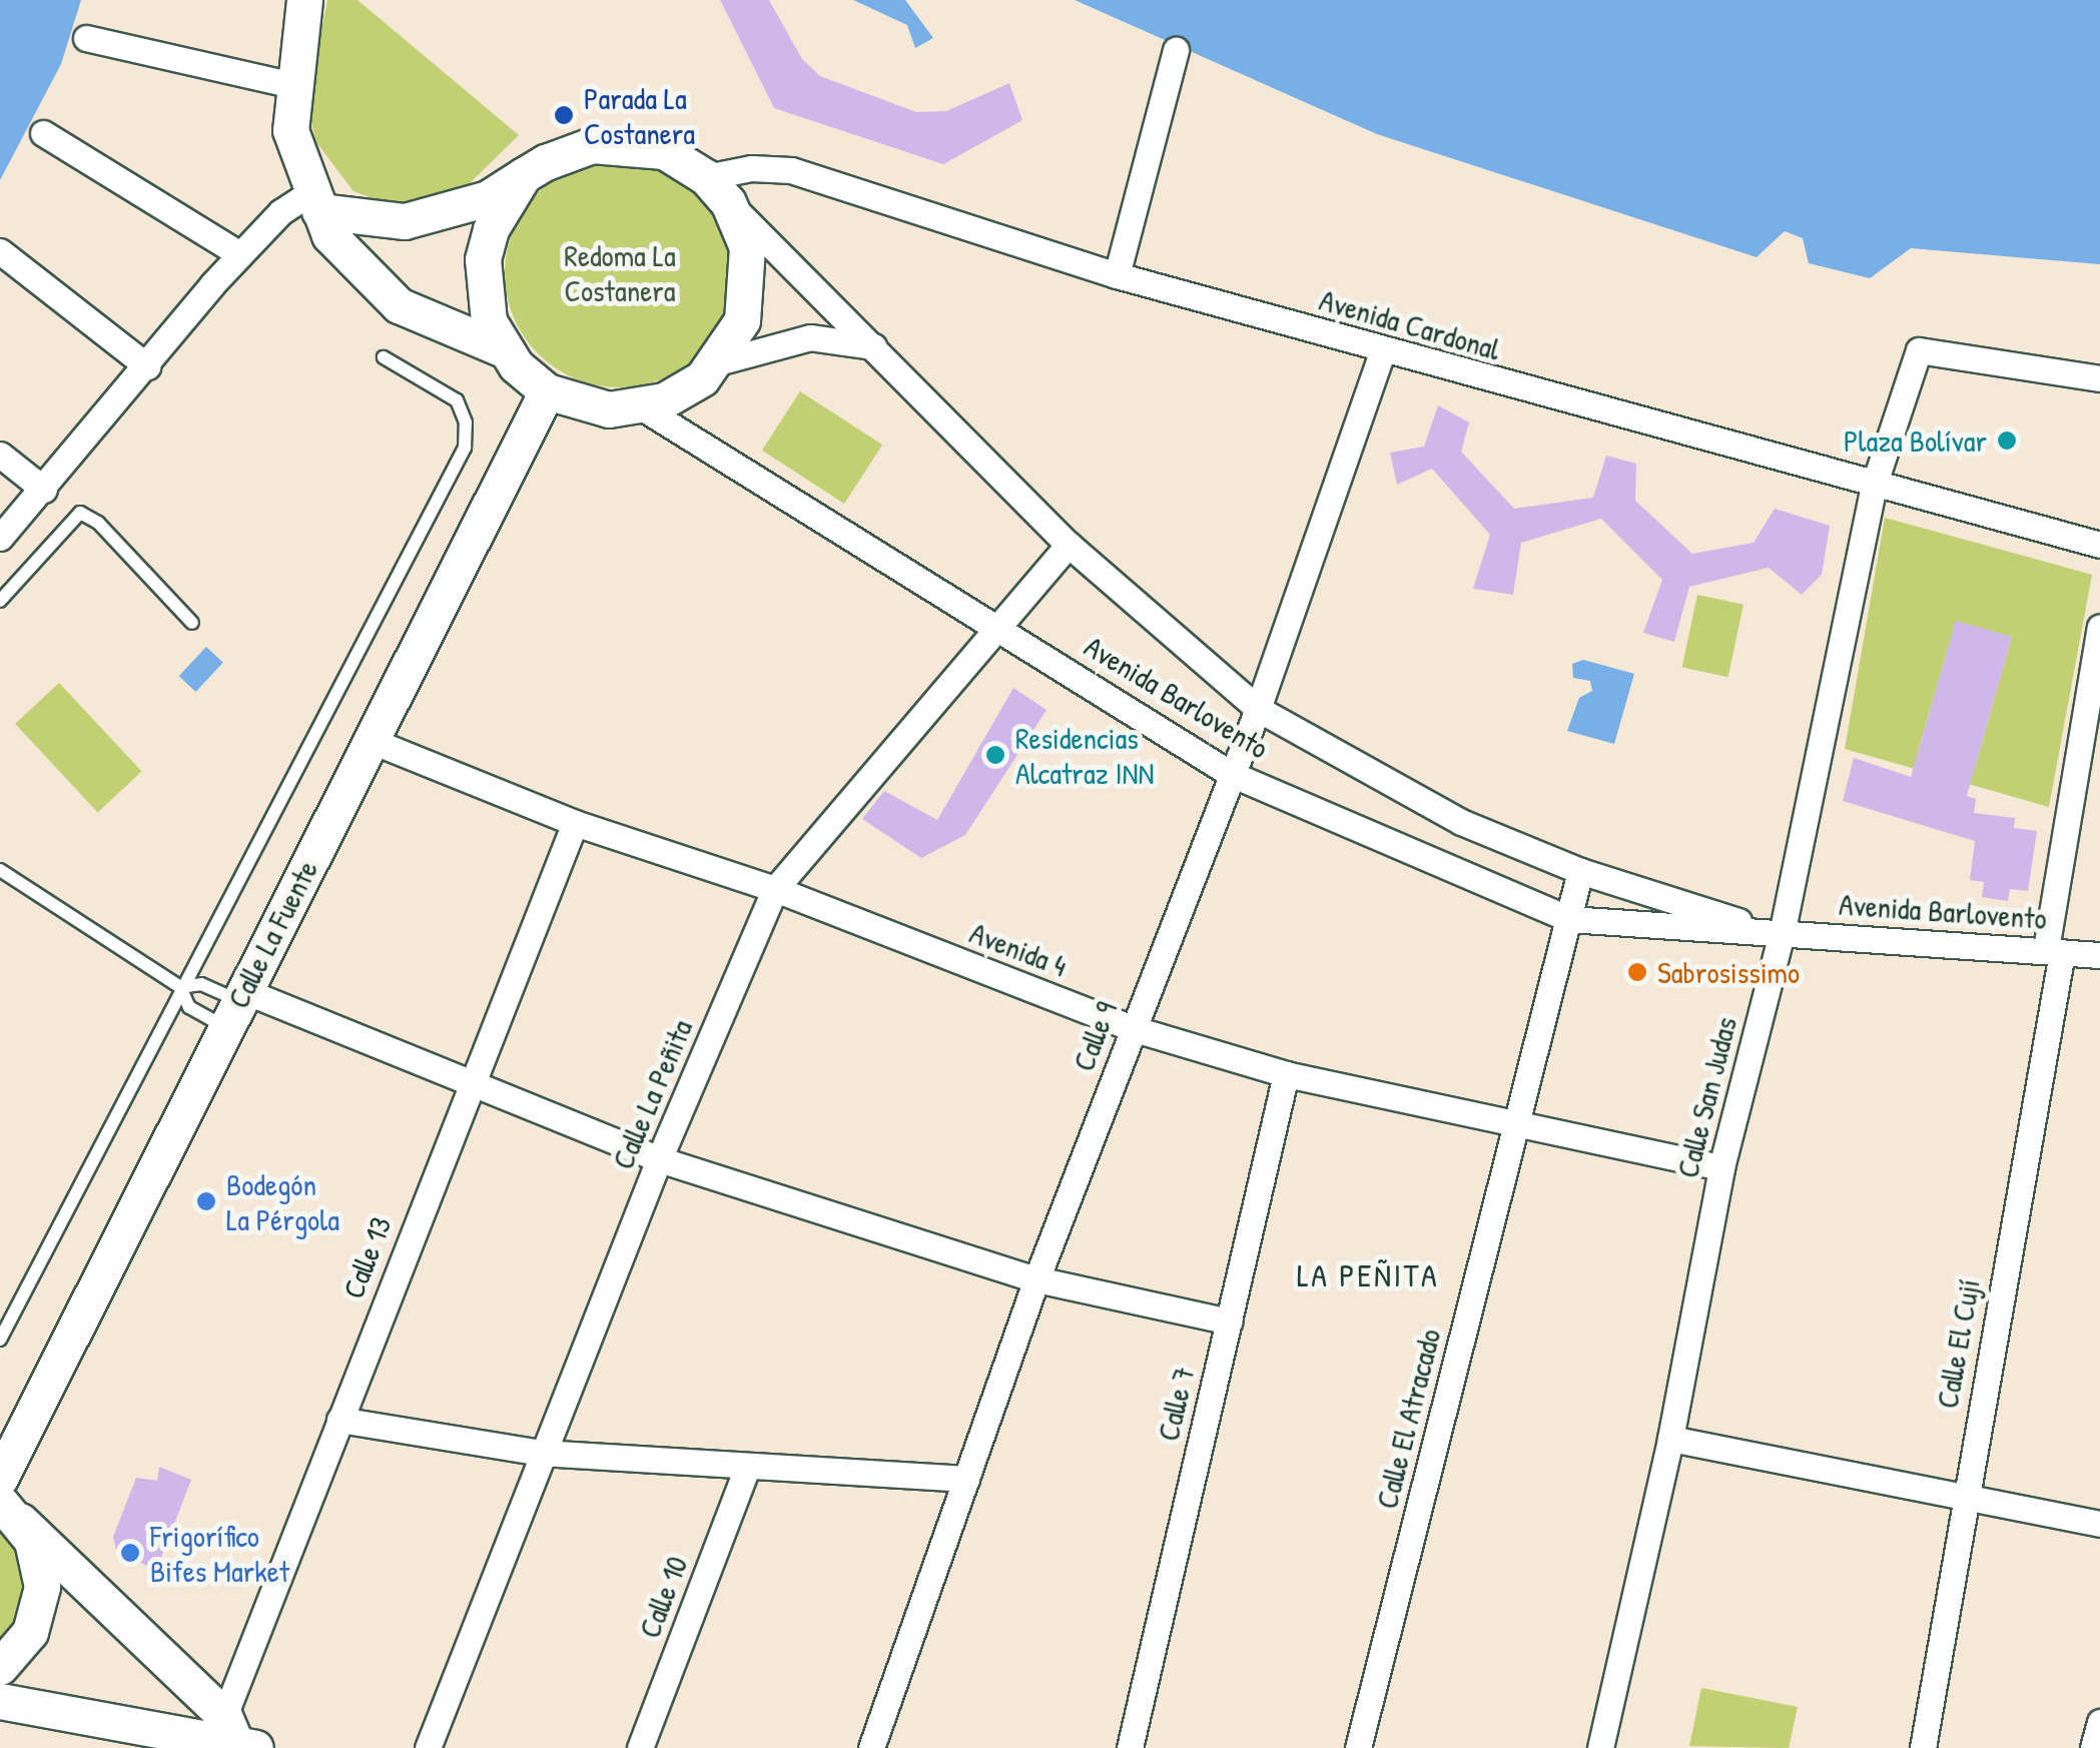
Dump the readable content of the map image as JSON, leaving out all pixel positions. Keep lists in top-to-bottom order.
{
  "streets": {
    "main road": ["Calle La Fuente"],
    "street": [
      "Avenida Cardonal",
      "Avenida Barlovento",
      "Avenida 4",
      "Calle 9",
      "Calle La Peñita",
      "Calle San Judas",
      "Calle 13",
      "Calle El Cují",
      "Calle 7",
      "Calle El Atracado",
      "Calle 10"
    ]
  },
  "crossings": [
    ["Avenida Cardonal", "Avenida Barlovento"],
    ["Avenida Cardonal", "Calle La Fuente"],
    ["Avenida Cardonal", "Calle 9"],
    ["Avenida Cardonal", "Calle San Judas"],
    ["Avenida Barlovento", "Calle La Fuente"],
    ["Avenida Barlovento", "Calle 9"],
    ["Avenida Barlovento", "Calle La Peñita"],
    ["Avenida Barlovento", "Calle San Judas"],
    ["Avenida Barlovento", "Calle El Cují"],
    ["Avenida Barlovento", "Calle El Atracado"],
    ["Calle La Fuente", "Avenida 4"],
    ["Avenida 4", "Calle 9"],
    ["Avenida 4", "Calle La Peñita"],
    ["Avenida 4", "Calle San Judas"],
    ["Avenida 4", "Calle 13"],
    ["Avenida 4", "Calle 7"],
    ["Avenida 4", "Calle El Atracado"]
  ],
  "districts": ["LA PEÑITA"],
  "parks": ["Redoma La Costanera"],
  "places": [
    "Parada La Costanera",
    "Plaza Bolívar",
    "Residencias Alcatraz INN",
    "Sabrosissimo",
    "Bodegón La Pérgola",
    "Frigorífico Bifes Market"
  ]
}
